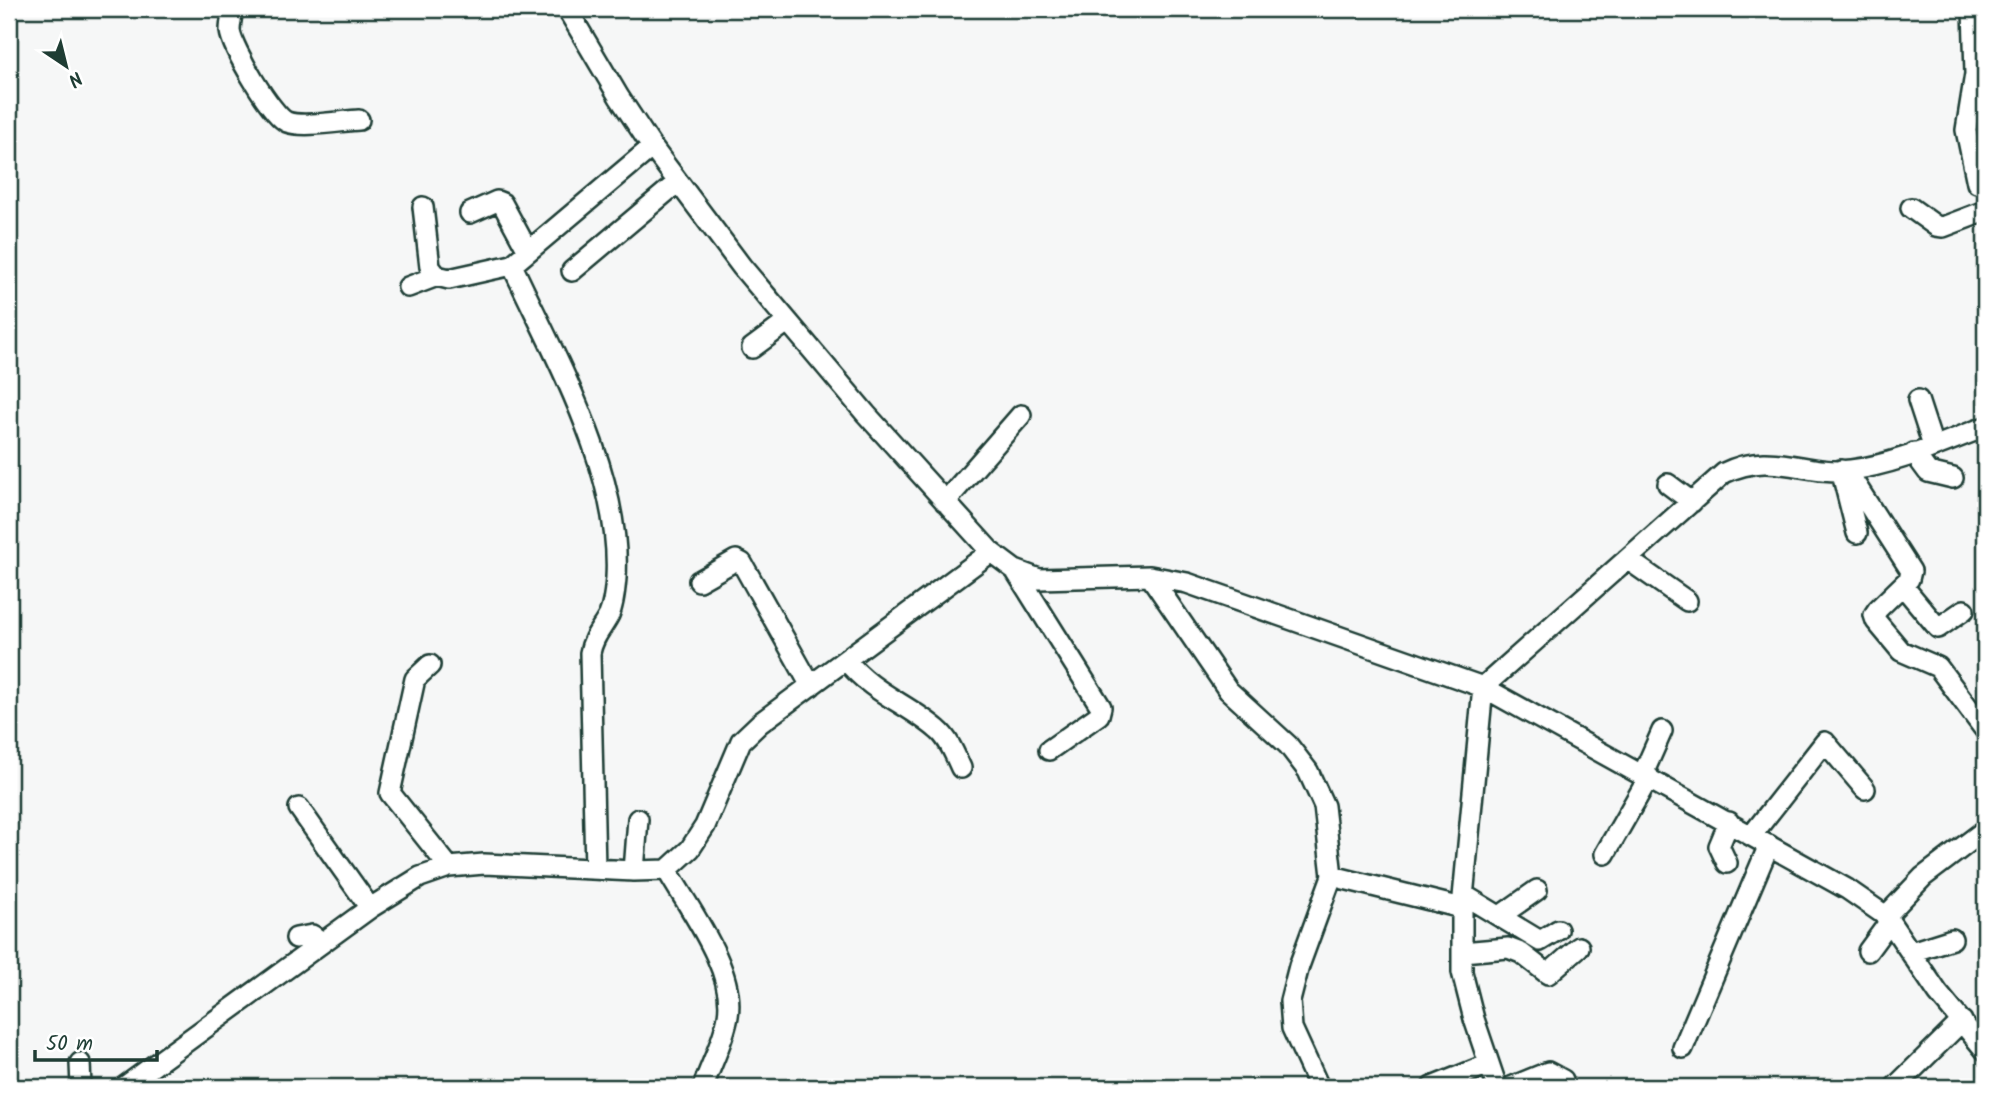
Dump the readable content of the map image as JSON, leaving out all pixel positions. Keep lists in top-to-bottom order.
{
  "scale_bar": "50 m",
  "north": "bottom right"
}
